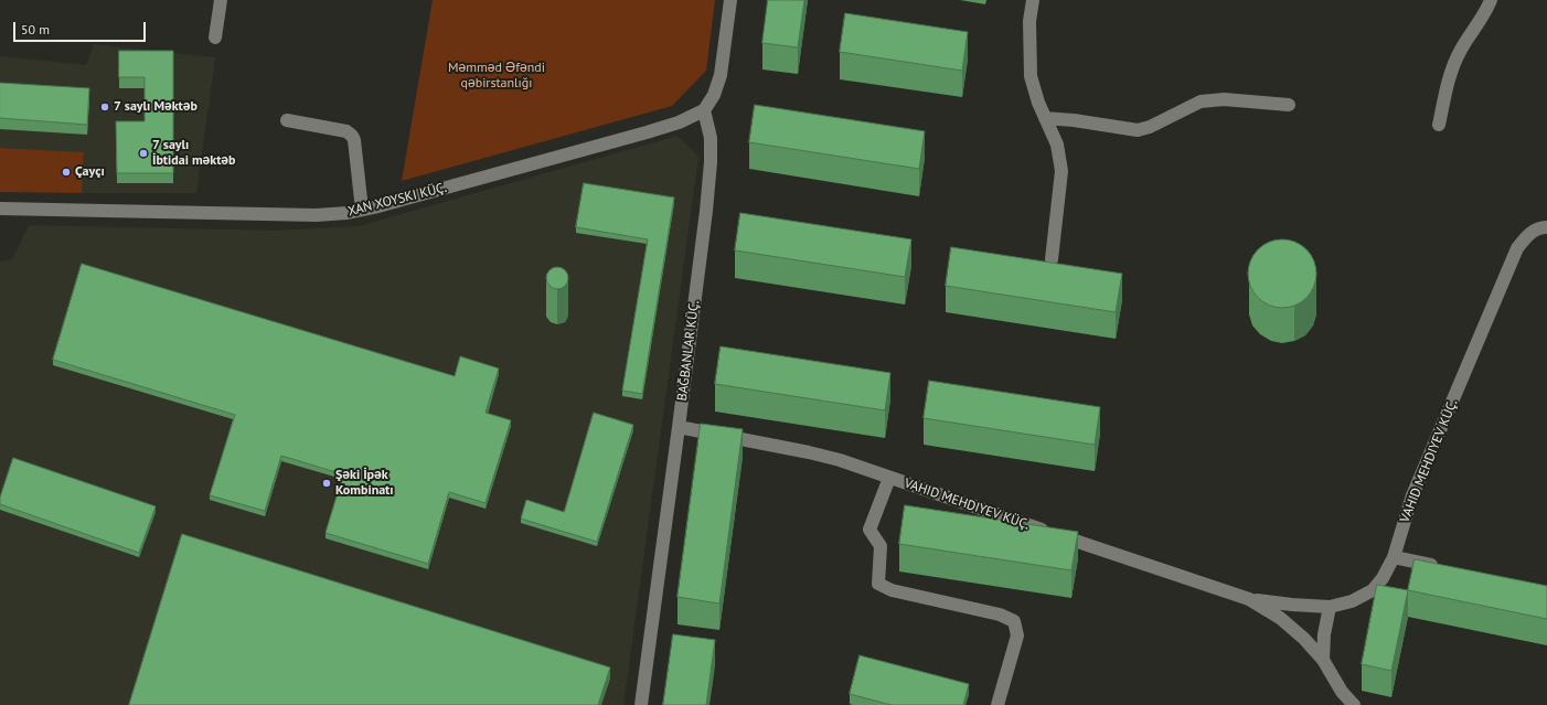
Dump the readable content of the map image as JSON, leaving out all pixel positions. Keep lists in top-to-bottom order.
{
  "streets": {
    "street": ["XAN XOYSKI KÜÇ.", "BAĞBANLAR KÜÇ.", "VAHID MEHDIYEV KÜÇ."]
  },
  "crossings": [
    ["XAN XOYSKI KÜÇ.", "BAĞBANLAR KÜÇ."],
    ["BAĞBANLAR KÜÇ.", "VAHID MEHDIYEV KÜÇ."]
  ],
  "parks": ["Məmməd Əfəndi qəbirstanlığı"],
  "places": [
    "7 saylı Məktəb",
    "7 saylı İbtidai məktəb",
    "Çayçı",
    "Şəki İpək Kombinatı"
  ],
  "scale_bar": "50 m"
}
